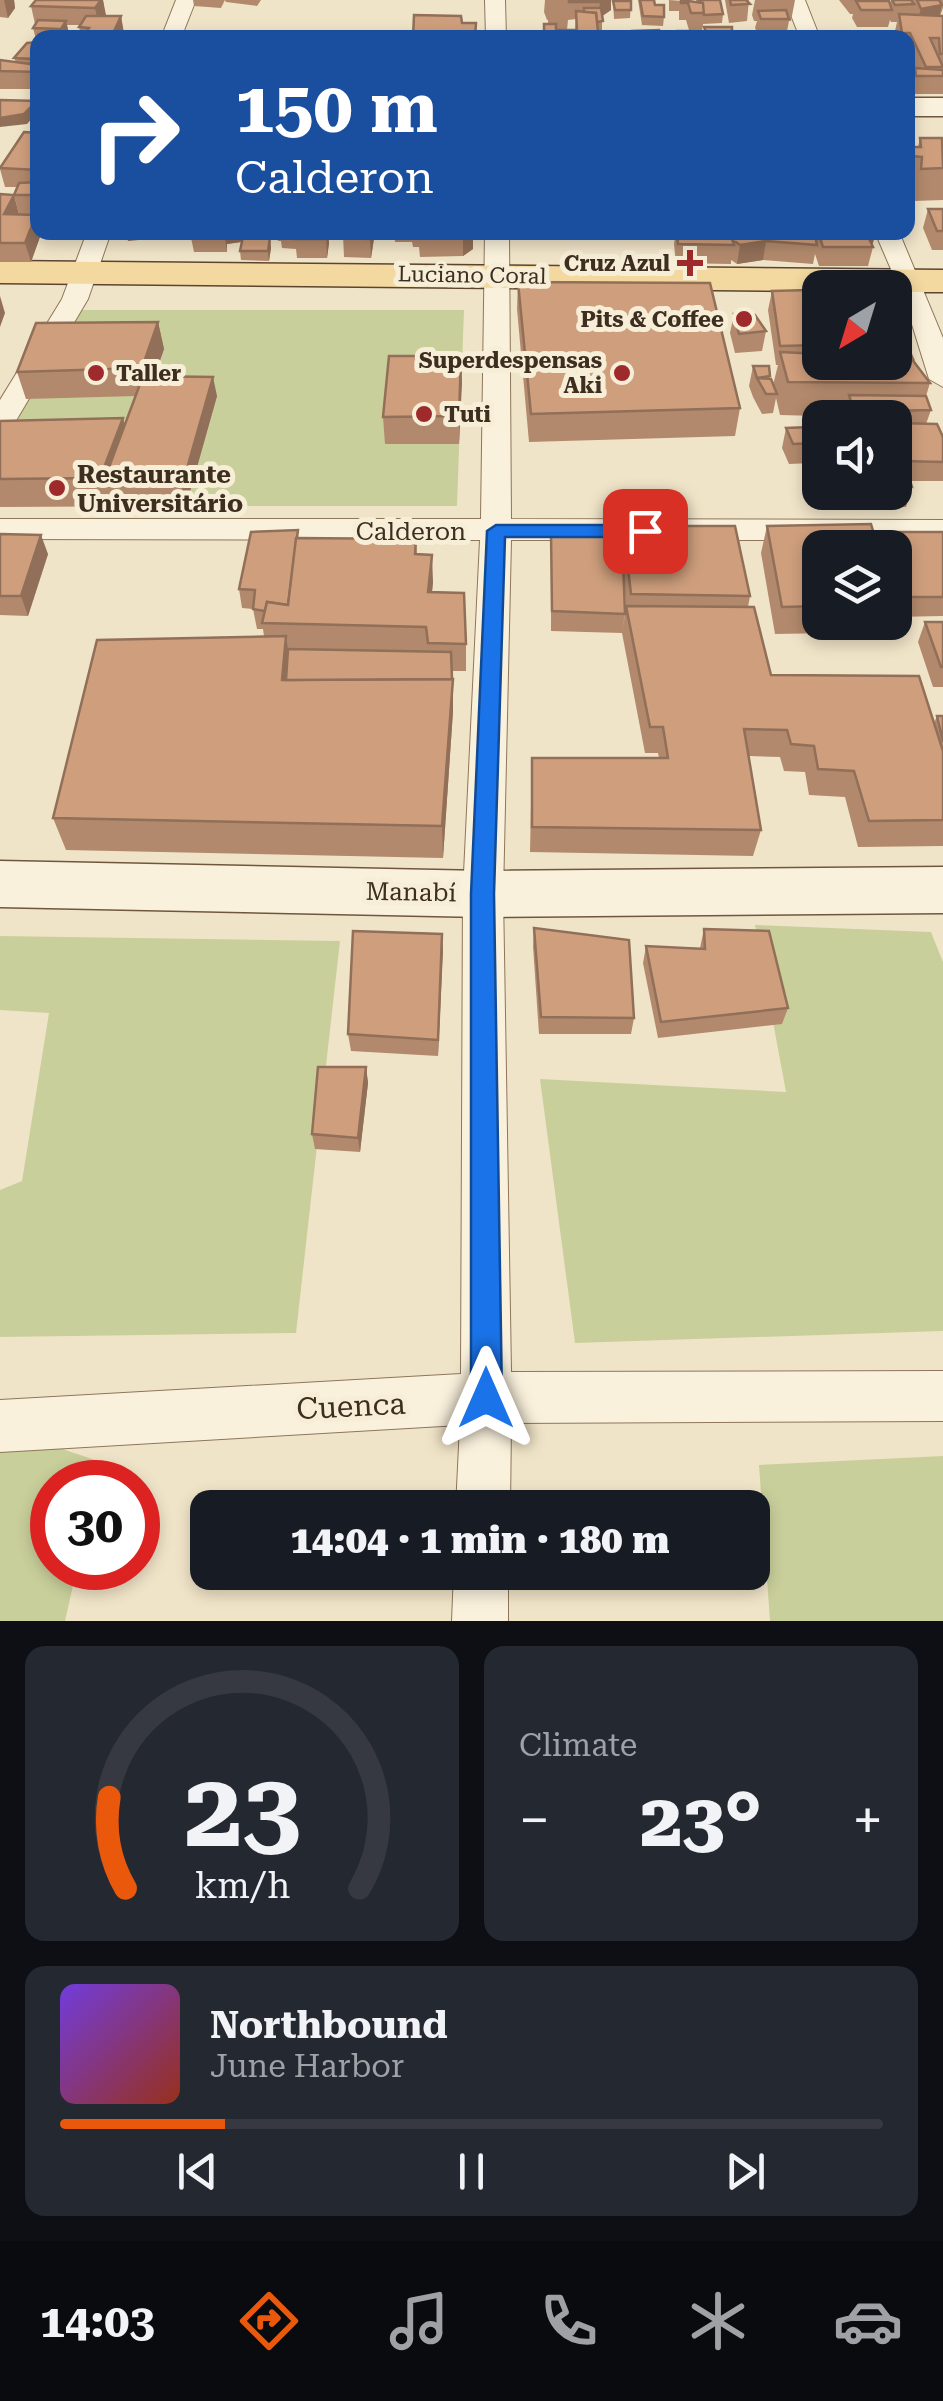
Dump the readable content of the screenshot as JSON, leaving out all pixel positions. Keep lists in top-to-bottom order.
{
  "streets": {
    "main road": ["Luciano Coral"],
    "street": ["Calderon", "Manabí", "Cuenca"]
  },
  "places": {
    "health": ["Cruz Azul"],
    "other": [
      "Pits & Coffee",
      "Taller",
      "Superdespensas Aki",
      "Tuti",
      "Restaurante Universitário"
    ]
  },
  "north": "bottom left",
  "page": {
    "turn": ["150 m", "Calderon"],
    "limit": "30",
    "trip": "14:04 · 1 min · 180 m",
    "tile": "Climate",
    "heat": ["−", "23°", "+"],
    "song": ["Northbound", "June Harbor"],
    "tabs": "14:03",
    "gauge": ["23", "km/h"]
  }
}
